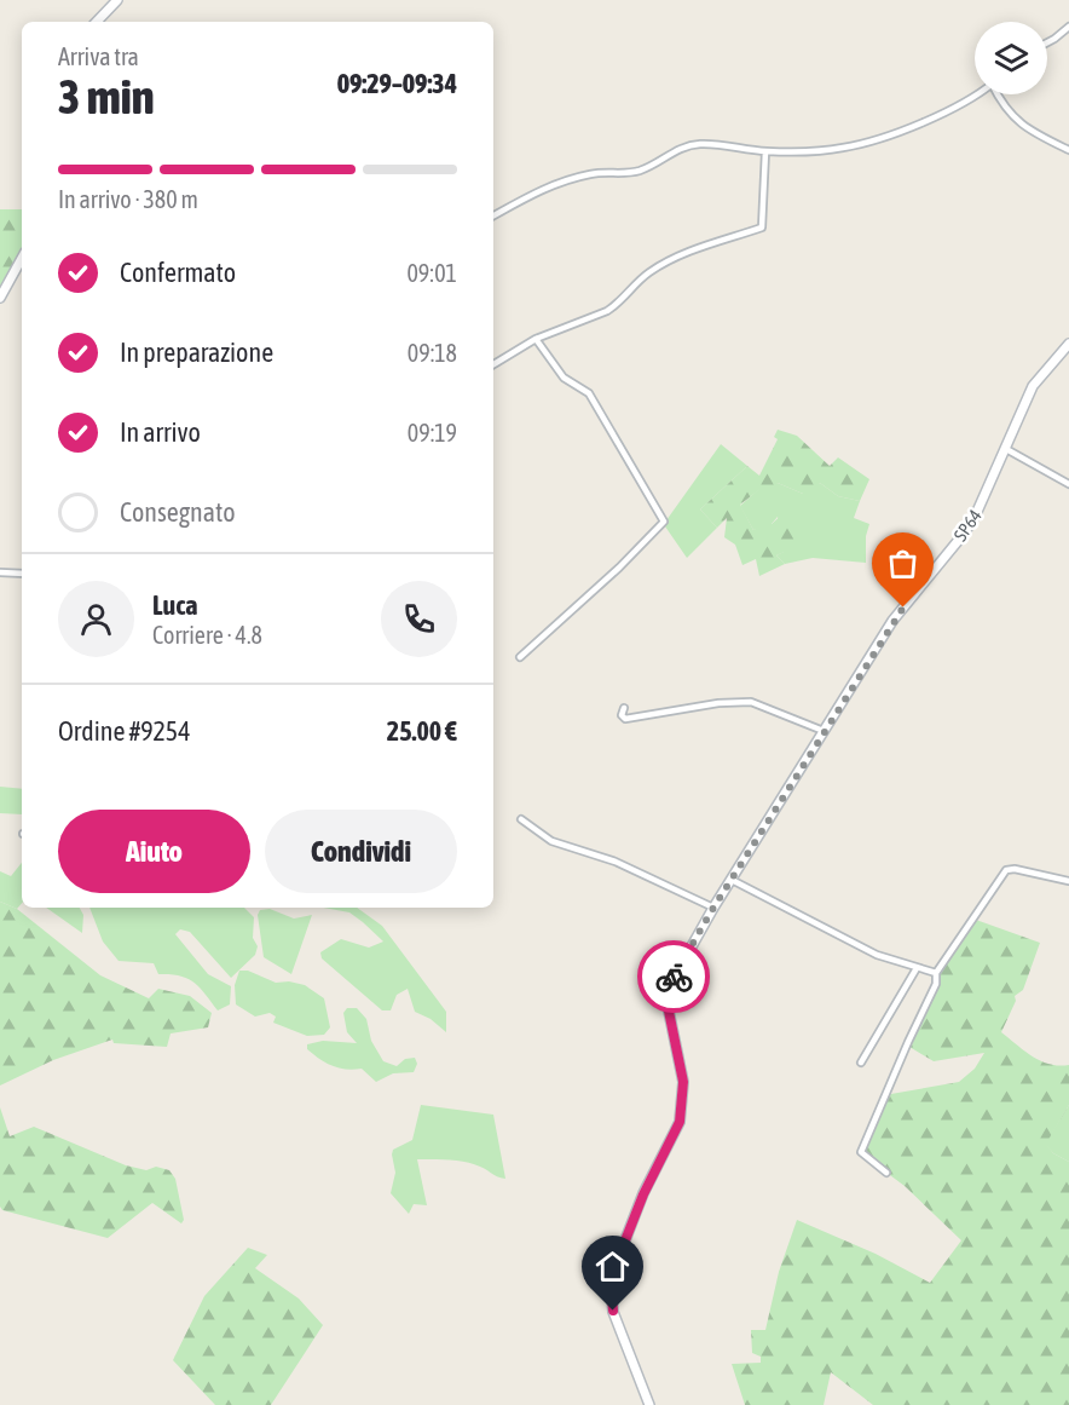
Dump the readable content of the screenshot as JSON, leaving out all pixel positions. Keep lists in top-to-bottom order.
{
  "streets": {
    "street": ["SP64"]
  },
  "page": {
    "heading": ["3 min", "Arriva tra", "09:29–09:34"],
    "panel": [
      "Luca",
      "Corriere · 4.8",
      "Ordine #9254",
      "25.00 €"
    ],
    "bar": "In arrivo · 380 m",
    "list": [
      ["Confermato", "09:01"],
      ["In preparazione", "09:18"],
      ["In arrivo", "09:19"],
      "Consegnato"
    ],
    "buttons": ["Aiuto", "Condividi"]
  }
}
